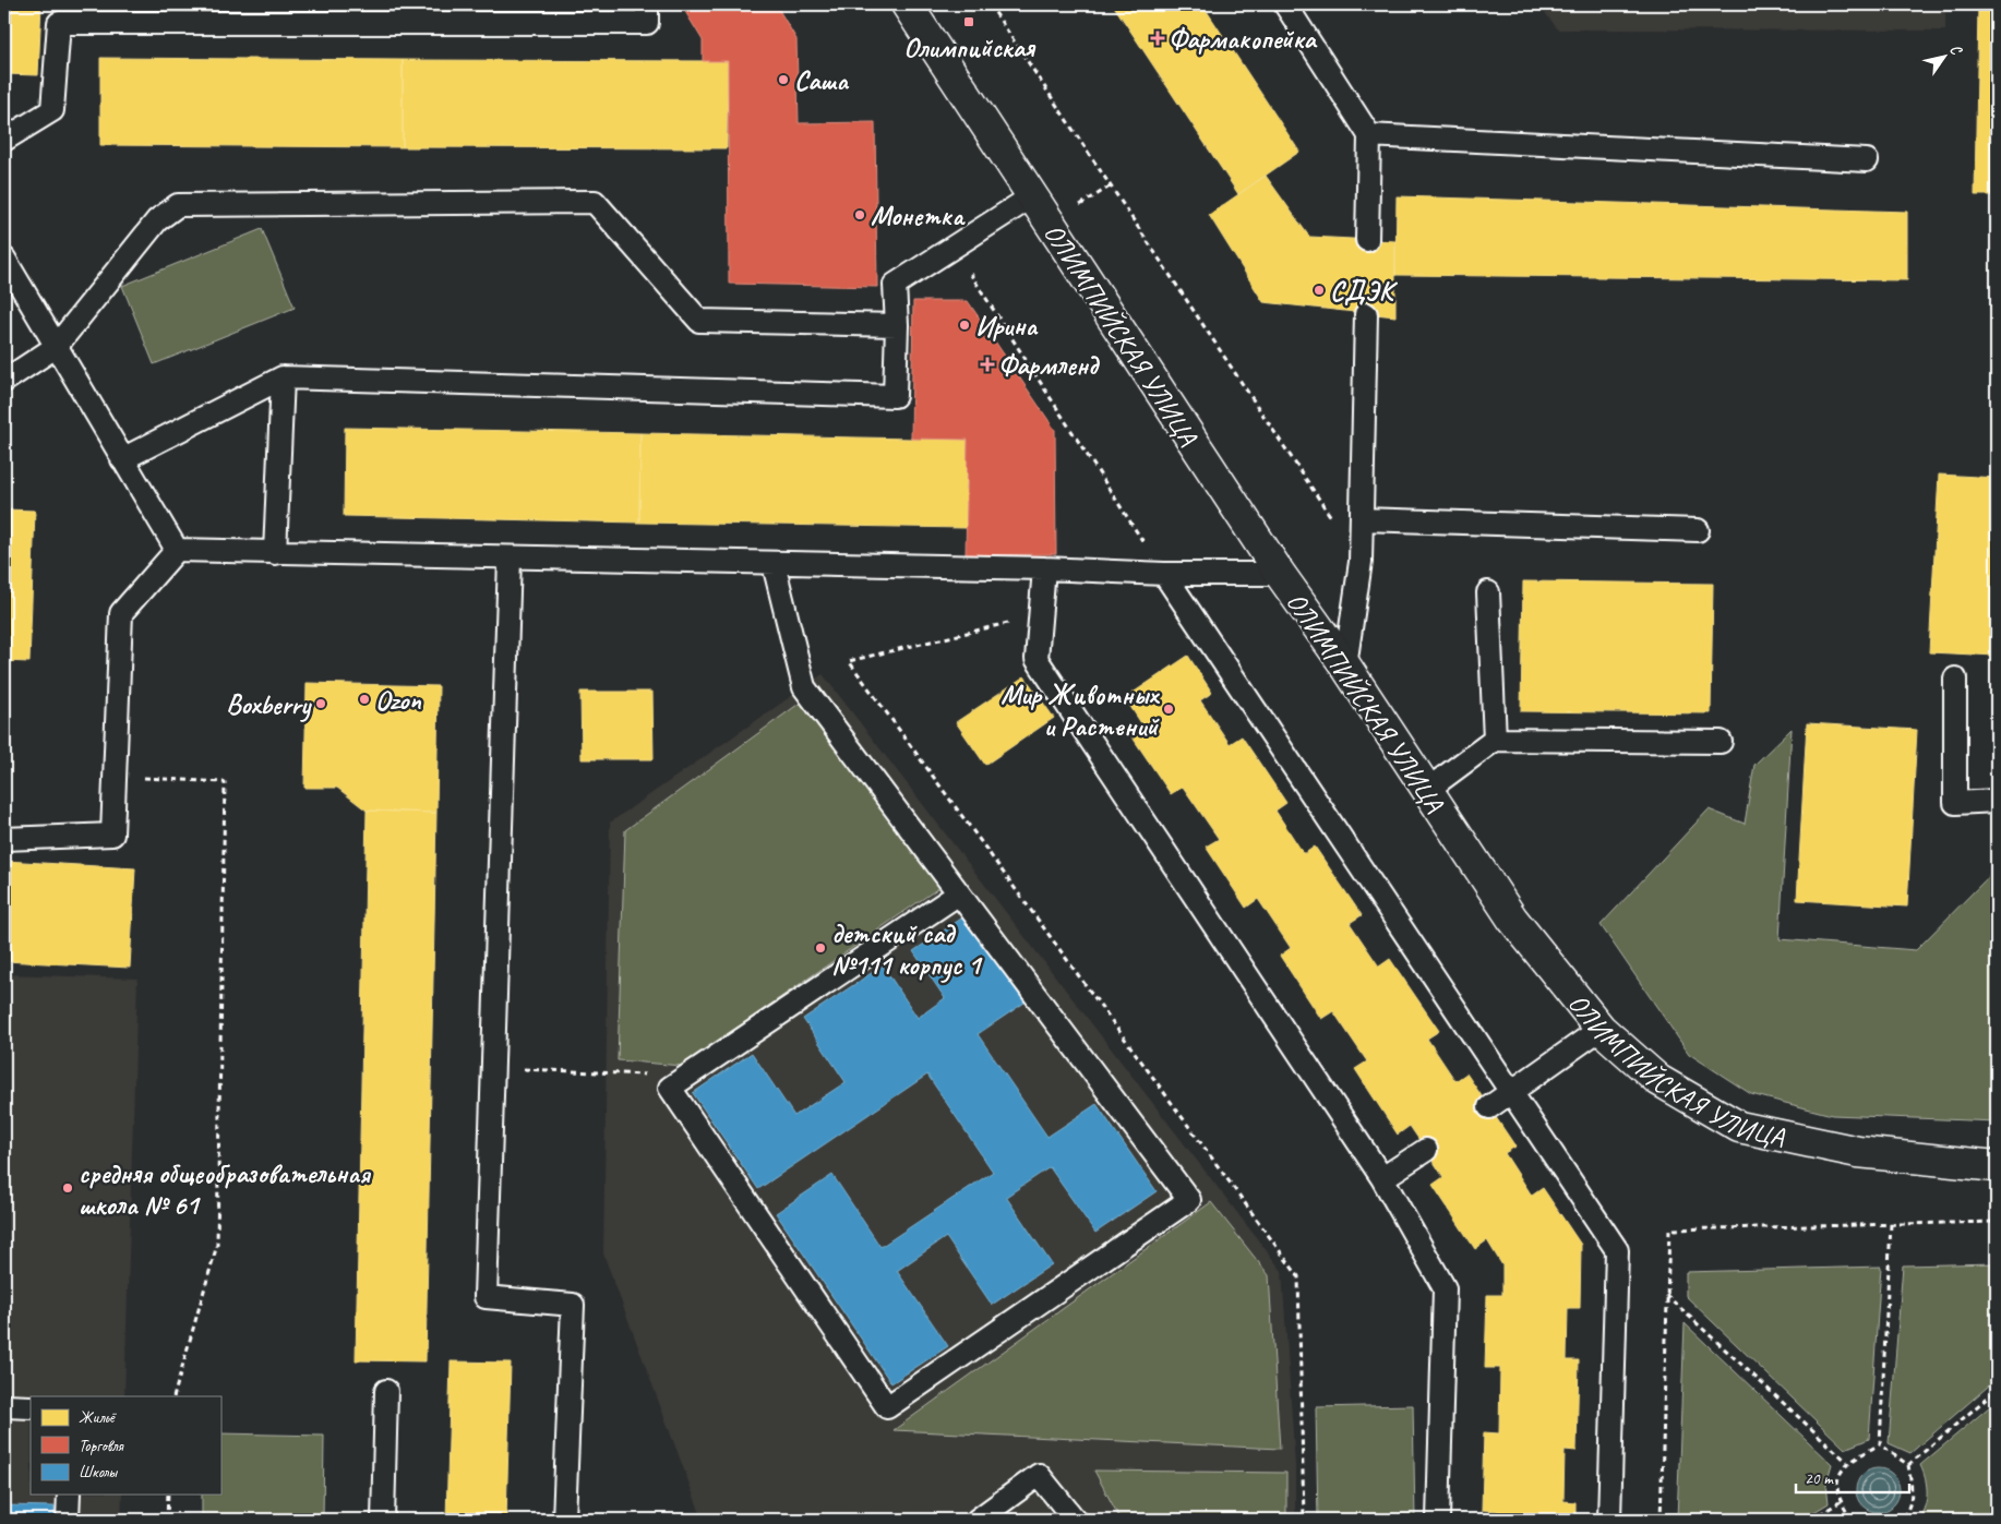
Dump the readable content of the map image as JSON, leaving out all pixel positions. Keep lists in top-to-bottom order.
{
  "streets": {
    "street": ["ОЛИМПИЙСКАЯ УЛИЦА"]
  },
  "places": {
    "transit": ["Олимпийская"],
    "health": ["Фармакопейка", "Фармленд"],
    "other": [
      "Саша",
      "Монетка",
      "СДЭК",
      "Ирина",
      "Ozon",
      "Boxberry",
      "Мир Животных и Растений",
      "детский сад №111 корпус 1",
      "средняя общеобразовательная школа № 61"
    ]
  },
  "legend": ["Жильё", "Торговля", "Школы"],
  "scale_bar": "20 m",
  "north": "top right"
}
